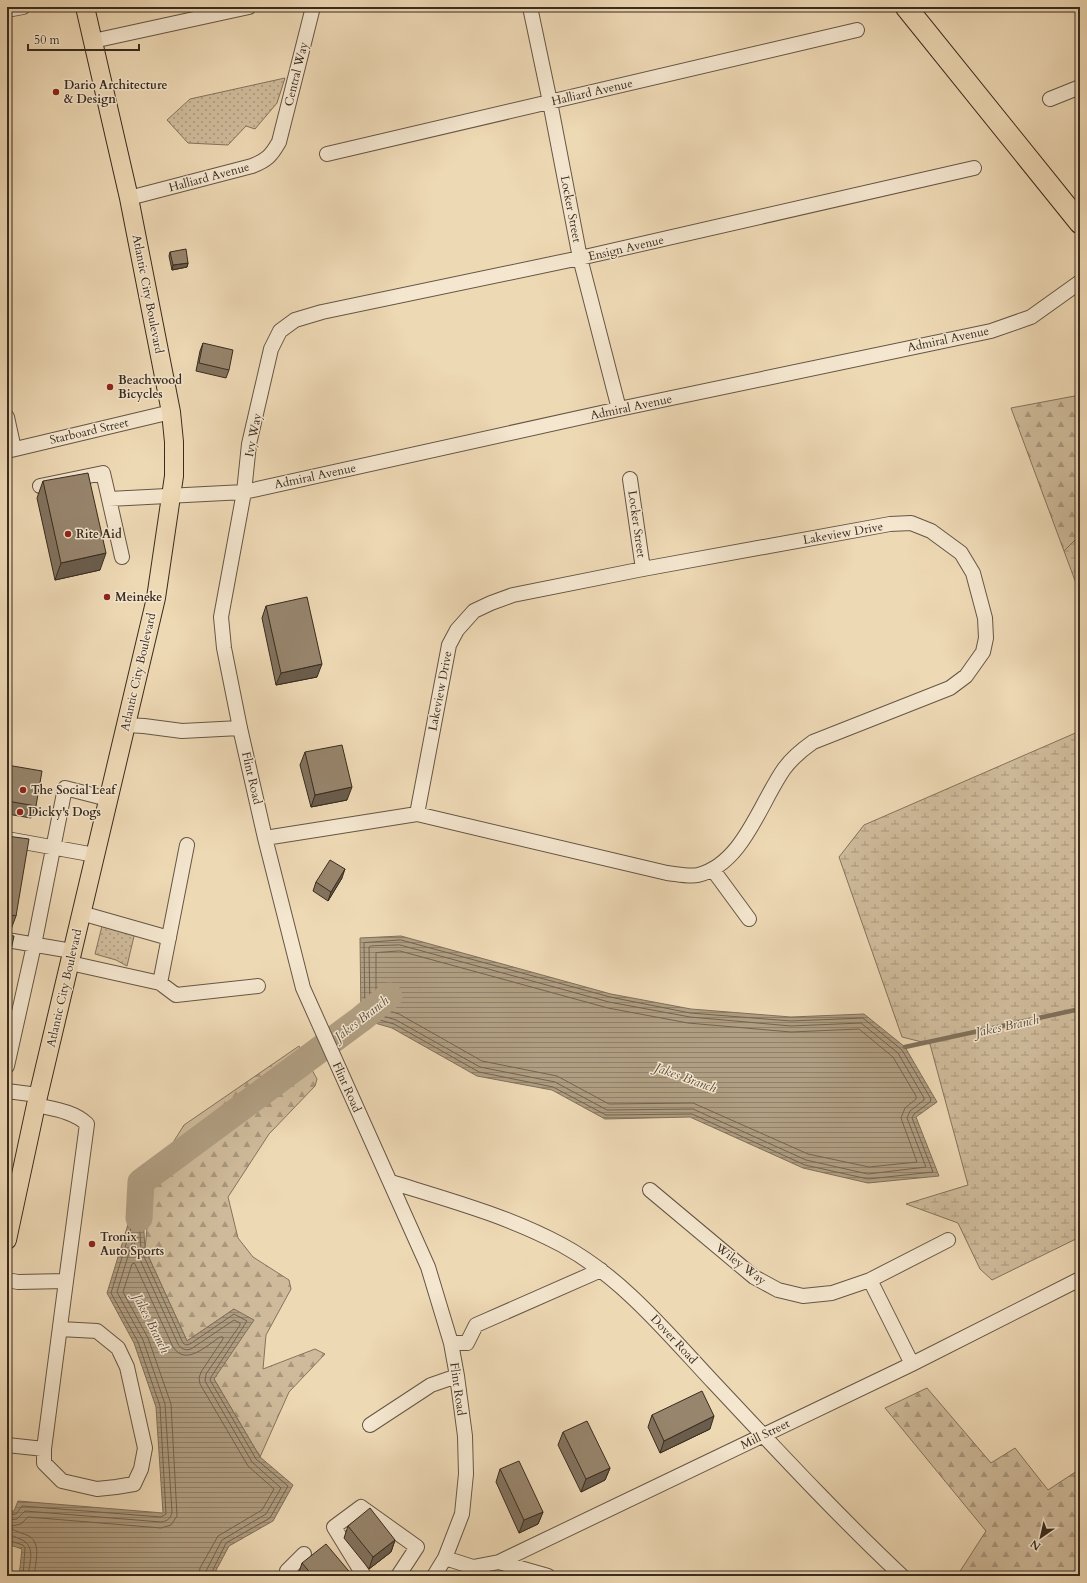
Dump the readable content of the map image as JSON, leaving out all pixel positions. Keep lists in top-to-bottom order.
{
  "streets": {
    "main road": ["Atlantic City Boulevard"],
    "street": [
      "Central Way",
      "Halliard Avenue",
      "Locker Street",
      "Ensign Avenue",
      "Admiral Avenue",
      "Starboard Street",
      "Ivy Way",
      "Lakeview Drive",
      "Flint Road",
      "Wiley Way",
      "Dover Road",
      "Mill Street"
    ]
  },
  "crossings": [
    ["Central Way", "Halliard Avenue"],
    ["Halliard Avenue", "Locker Street"],
    ["Halliard Avenue", "Atlantic City Boulevard"],
    ["Locker Street", "Ensign Avenue"],
    ["Locker Street", "Admiral Avenue"],
    ["Locker Street", "Lakeview Drive"],
    ["Ensign Avenue", "Ivy Way"],
    ["Atlantic City Boulevard", "Admiral Avenue"],
    ["Atlantic City Boulevard", "Starboard Street"],
    ["Admiral Avenue", "Ivy Way"],
    ["Ivy Way", "Flint Road"],
    ["Lakeview Drive", "Flint Road"],
    ["Flint Road", "Dover Road"],
    ["Flint Road", "Mill Street"],
    ["Dover Road", "Mill Street"]
  ],
  "water": ["Jakes Branch"],
  "places": [
    "Dario Architecture & Design",
    "Beachwood Bicycles",
    "Rite Aid",
    "Meineke",
    "The Social Leaf",
    "Dicky's Dogs",
    "Tronix Auto Sports"
  ],
  "scale_bar": "50 m",
  "north": "bottom left"
}
